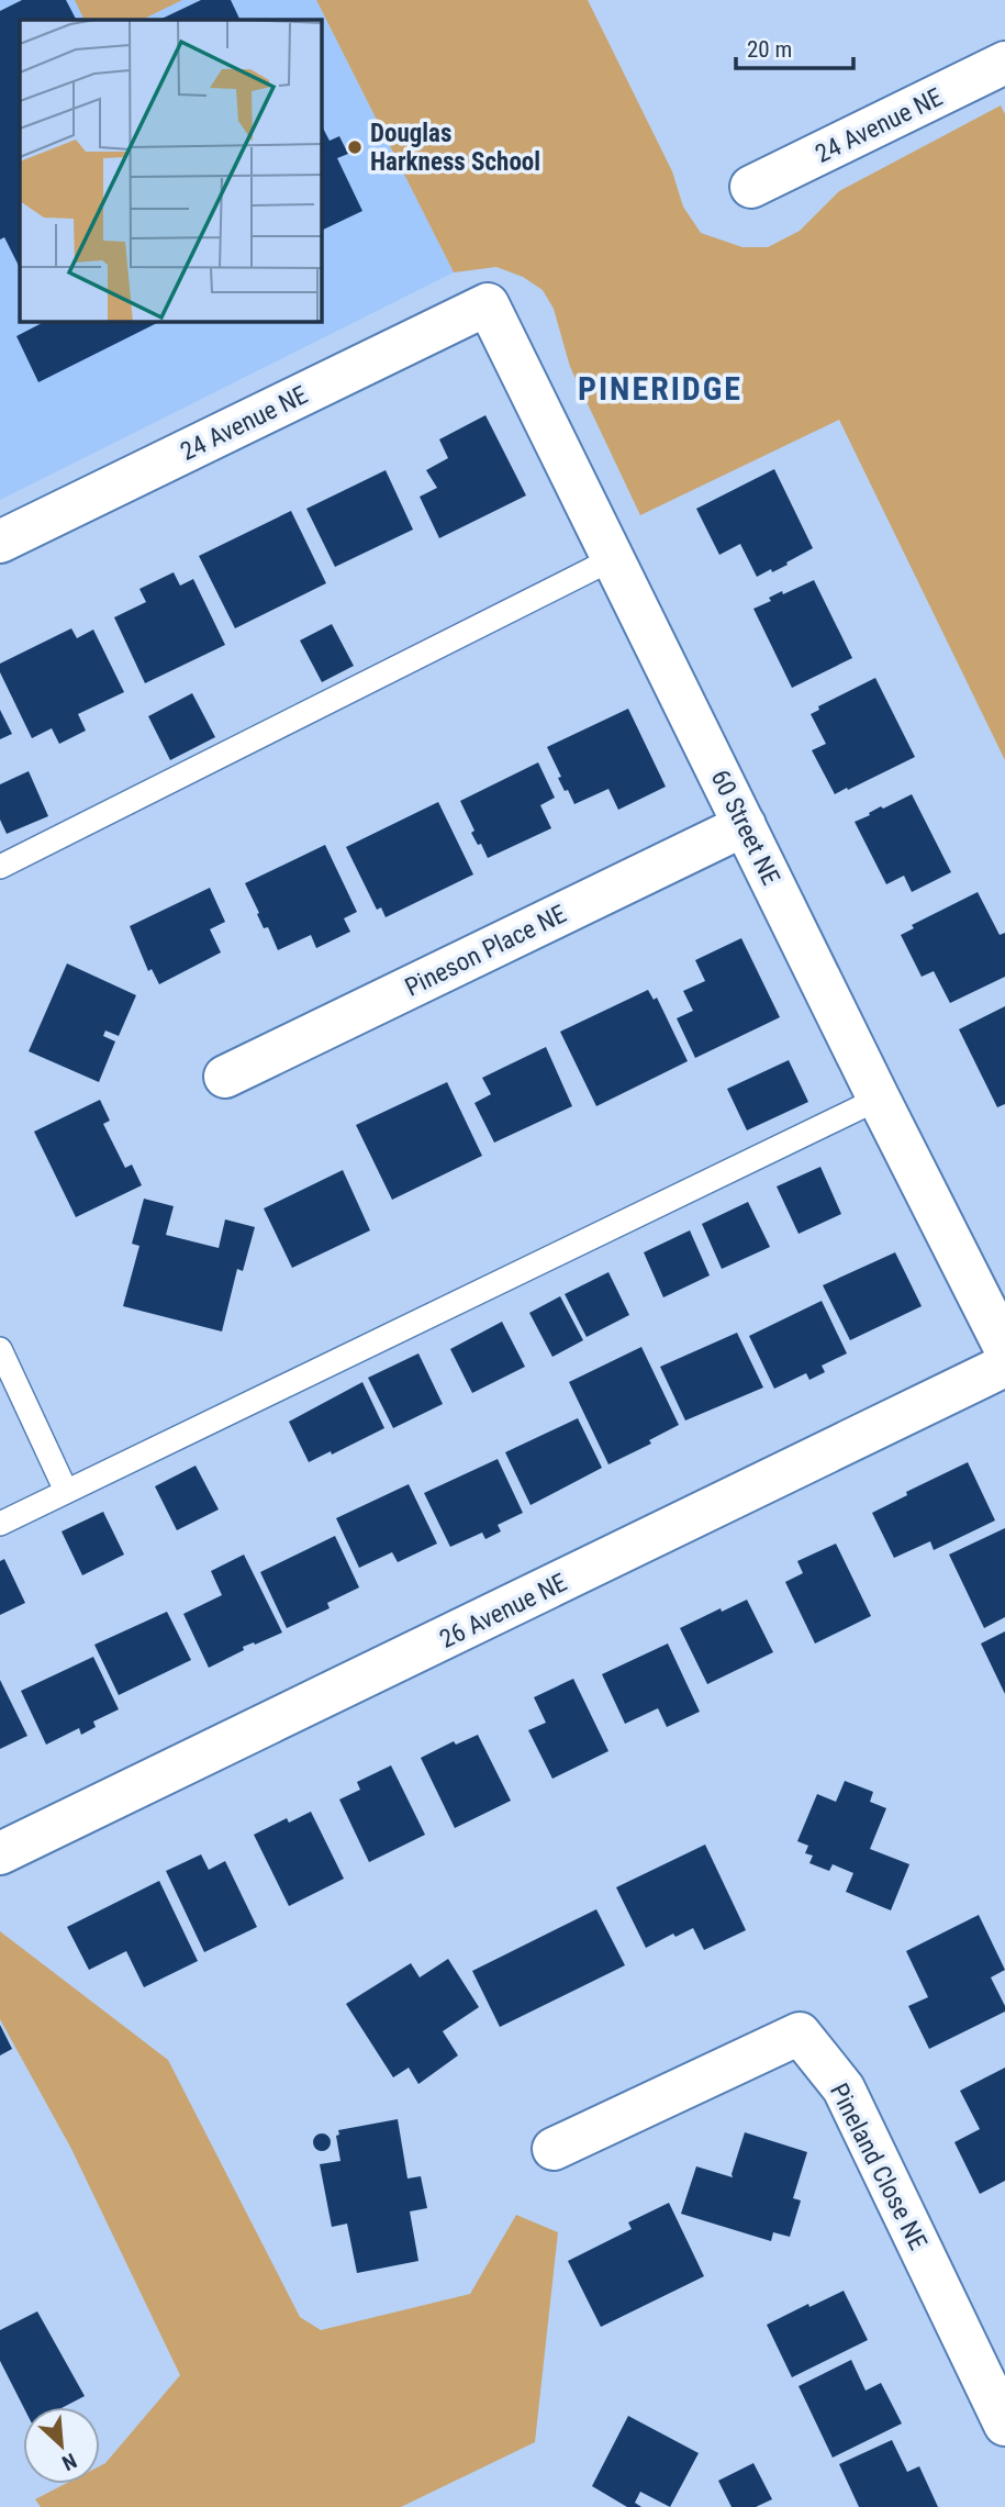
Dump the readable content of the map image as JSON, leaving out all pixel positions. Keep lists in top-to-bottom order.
{
  "streets": {
    "street": [
      "24 Avenue NE",
      "60 Street NE",
      "Pineson Place NE",
      "26 Avenue NE",
      "Pineland Close NE"
    ]
  },
  "crossings": [
    ["24 Avenue NE", "60 Street NE"],
    ["60 Street NE", "Pineson Place NE"],
    ["60 Street NE", "26 Avenue NE"]
  ],
  "districts": ["PINERIDGE"],
  "places": ["Douglas Harkness School"],
  "scale_bar": "20 m",
  "north": "bottom right"
}
